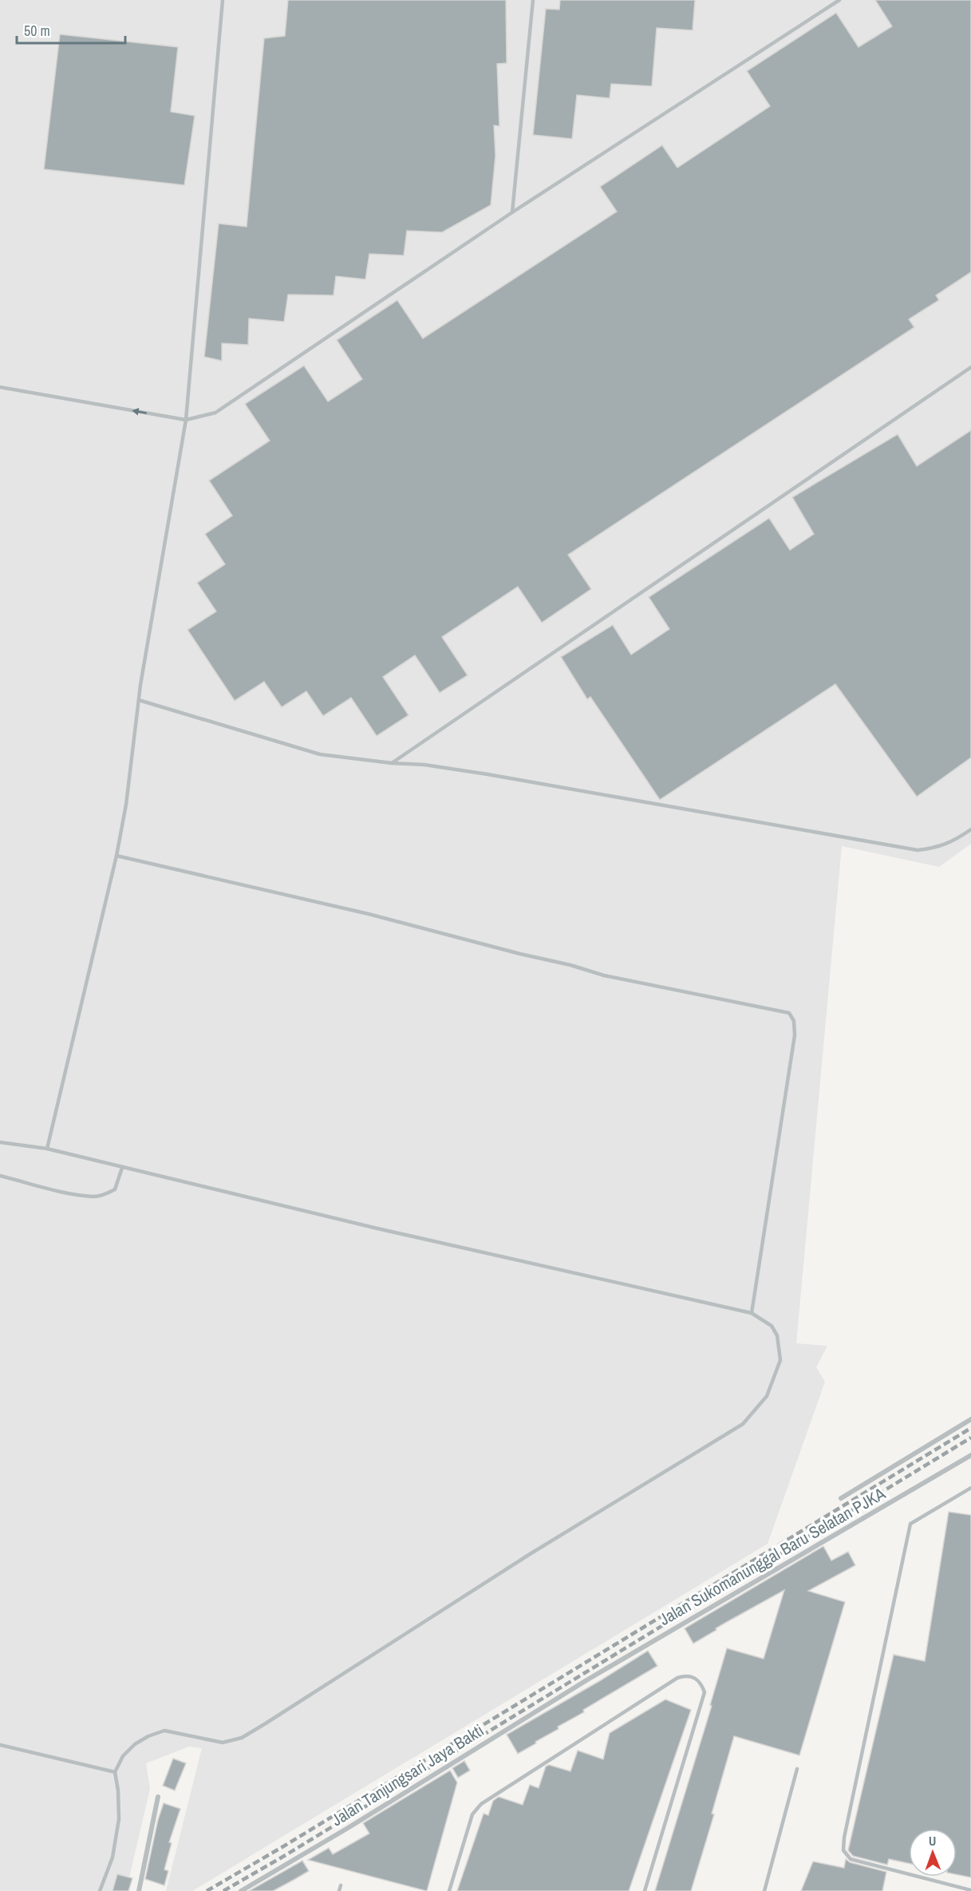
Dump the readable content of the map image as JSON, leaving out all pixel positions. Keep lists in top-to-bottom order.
{
  "streets": {
    "street": ["Jalan Sukomanunggal Baru Selatan PJKA", "Jalan Tanjungsari Jaya Bakti"]
  },
  "crossings": [
    ["Jalan Sukomanunggal Baru Selatan PJKA", "Jalan Tanjungsari Jaya Bakti"]
  ],
  "scale_bar": "50 m",
  "north": "top"
}
